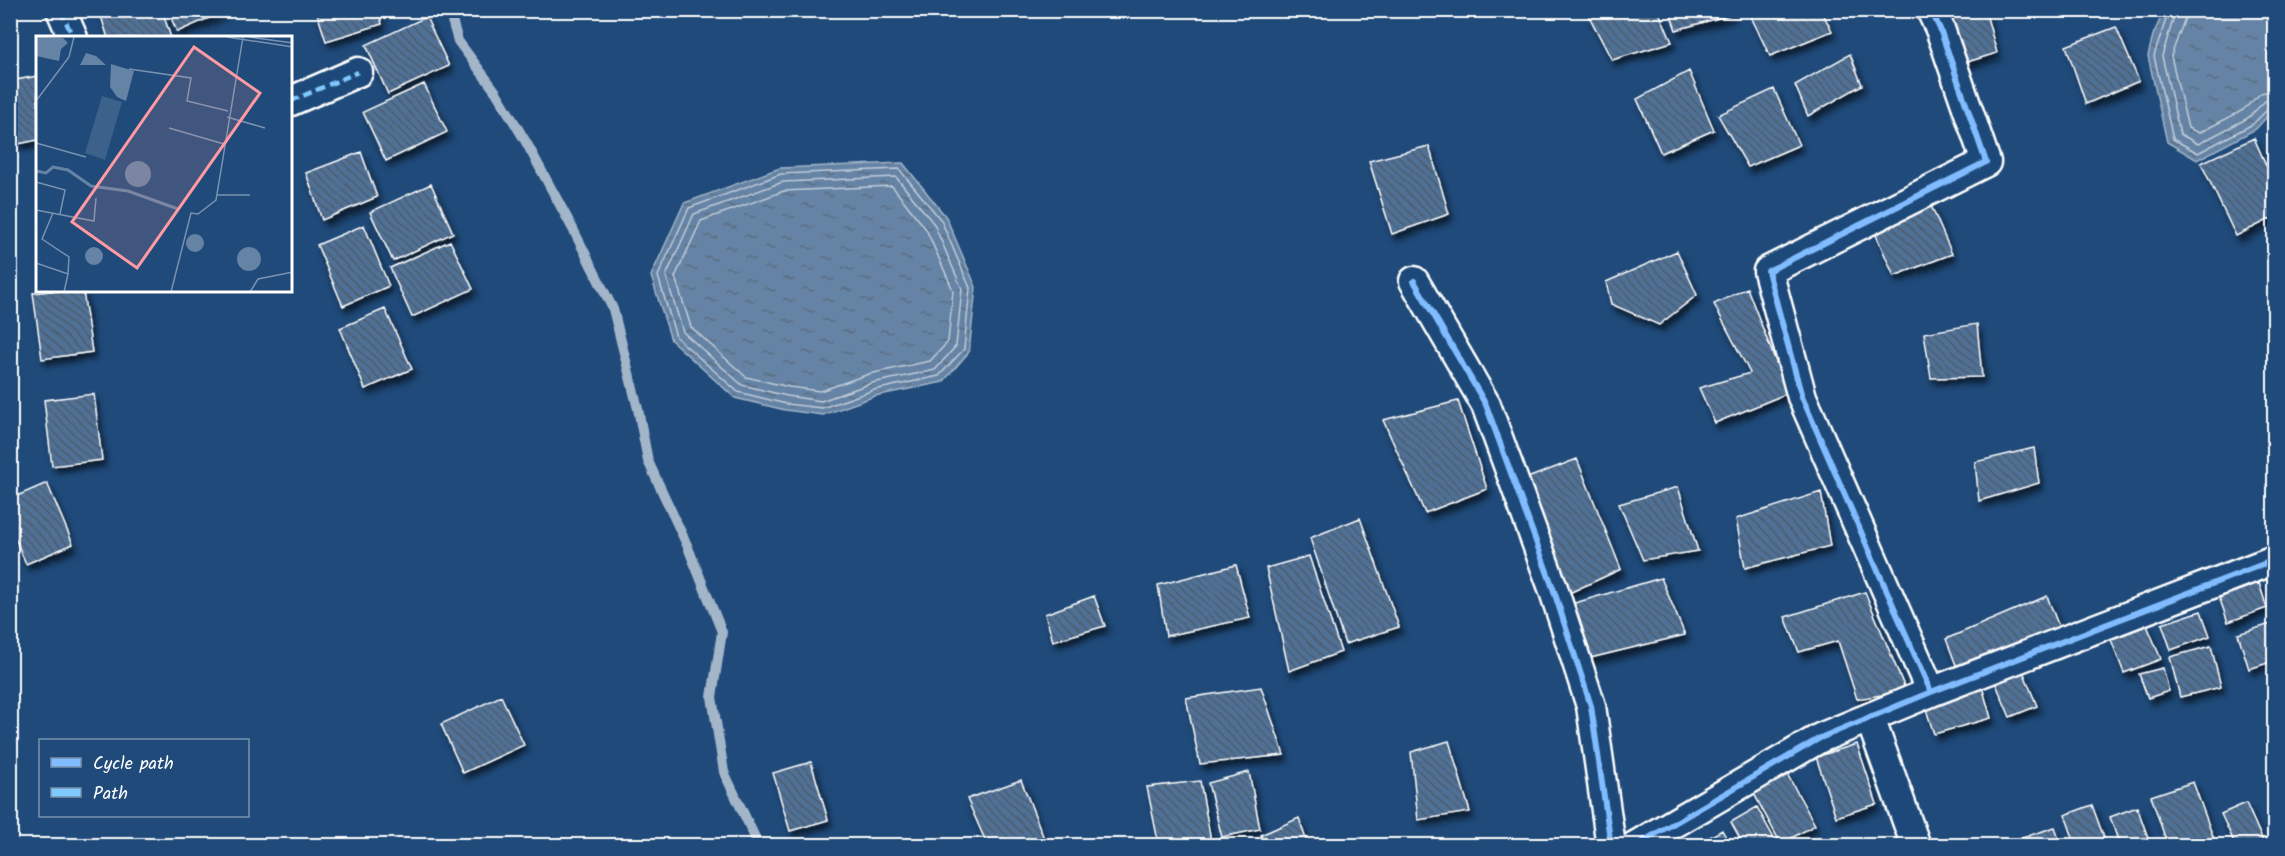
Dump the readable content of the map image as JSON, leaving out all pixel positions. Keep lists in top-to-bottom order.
{
  "legend": ["Cycle path", "Path"]
}
